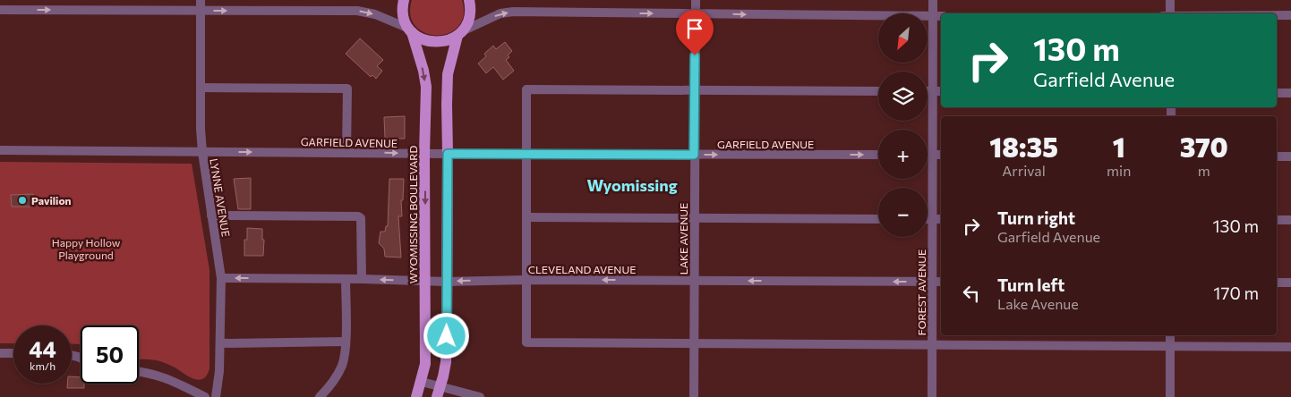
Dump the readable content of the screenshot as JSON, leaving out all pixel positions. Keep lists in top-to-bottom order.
{
  "streets": {
    "main road": ["WYOMISSING BOULEVARD"],
    "street": [
      "GARFIELD AVENUE",
      "LYNNE AVENUE",
      "LAKE AVENUE",
      "CLEVELAND AVENUE",
      "FOREST AVENUE"
    ]
  },
  "crossings": [
    ["GARFIELD AVENUE", "LYNNE AVENUE"],
    ["GARFIELD AVENUE", "WYOMISSING BOULEVARD"],
    ["GARFIELD AVENUE", "LAKE AVENUE"],
    ["LYNNE AVENUE", "CLEVELAND AVENUE"],
    ["WYOMISSING BOULEVARD", "CLEVELAND AVENUE"],
    ["LAKE AVENUE", "CLEVELAND AVENUE"],
    ["CLEVELAND AVENUE", "FOREST AVENUE"]
  ],
  "districts": ["Wyomissing"],
  "parks": ["Happy Hollow Playground"],
  "places": ["Pavilion"],
  "north": "bottom left",
  "page": {
    "map_buttons": ["+", "−"],
    "turn": ["130 m", "Garfield Avenue"],
    "eta": [
      "18:35",
      "Arrival",
      "1",
      "min",
      "370",
      "m"
    ],
    "list": [
      {
        "name": "Turn right",
        "note": "Garfield Avenue",
        "value": "130 m"
      },
      {
        "name": "Turn left",
        "note": "Lake Avenue",
        "value": "170 m"
      }
    ],
    "speed": "44 km/h",
    "limit": "50"
  }
}
